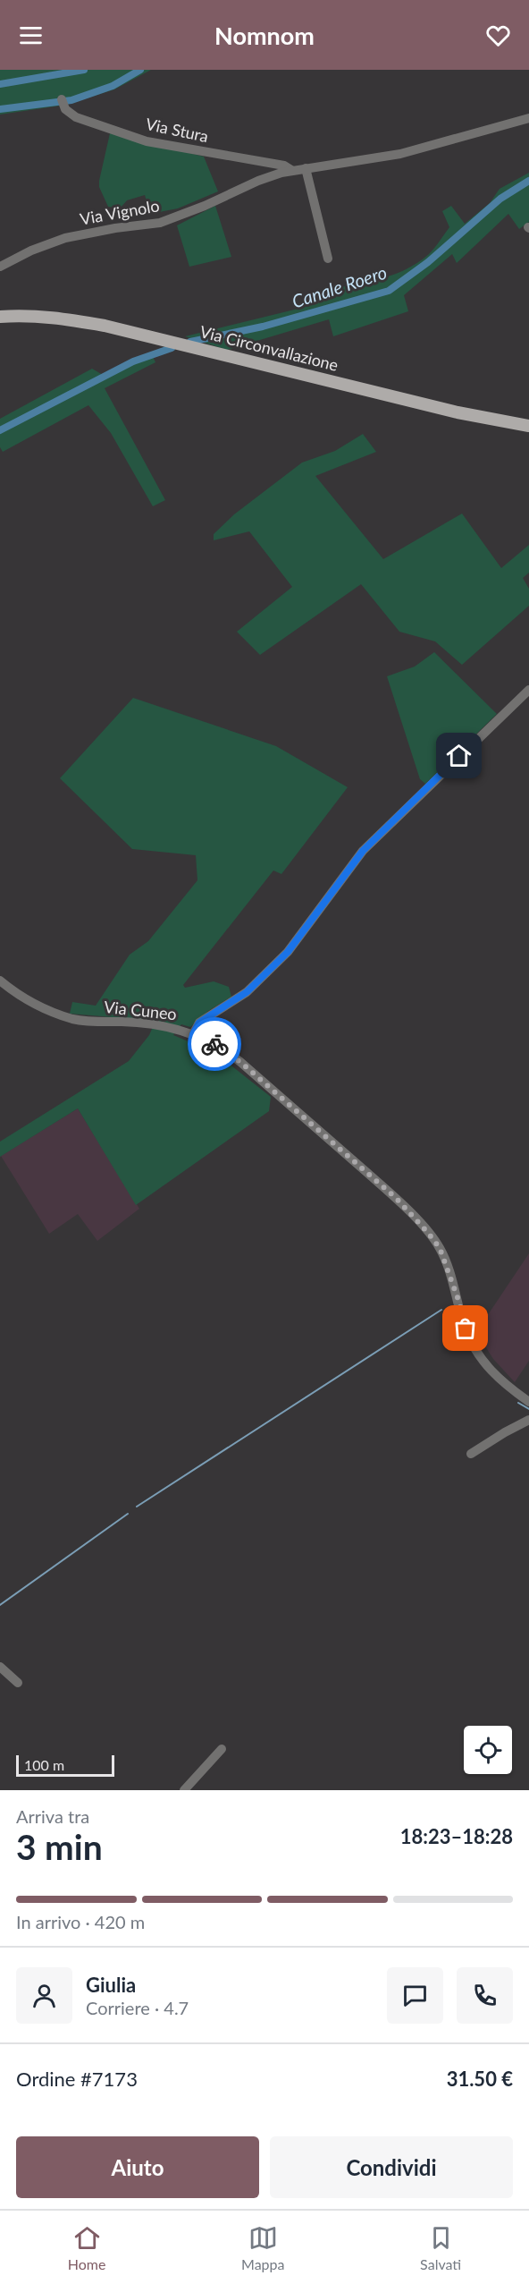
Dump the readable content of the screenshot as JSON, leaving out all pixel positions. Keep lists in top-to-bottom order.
{
  "streets": {
    "main road": ["Via Circonvallazione"],
    "street": ["Via Stura", "Via Vignolo", "Via Cuneo"]
  },
  "crossings": [
    ["Via Stura", "Via Vignolo"]
  ],
  "water": ["Canale Roero"],
  "scale_bar": "100 m",
  "page": {
    "header": "Nomnom",
    "scale": "100 m",
    "heading": ["3 min", "Arriva tra", "18:23–18:28"],
    "panel": [
      "Giulia",
      "Corriere · 4.7",
      "Ordine #7173",
      "31.50 €"
    ],
    "bar": "In arrivo · 420 m",
    "buttons": ["Aiuto", "Condividi"],
    "tabs": ["Home", "Mappa", "Salvati"]
  }
}
